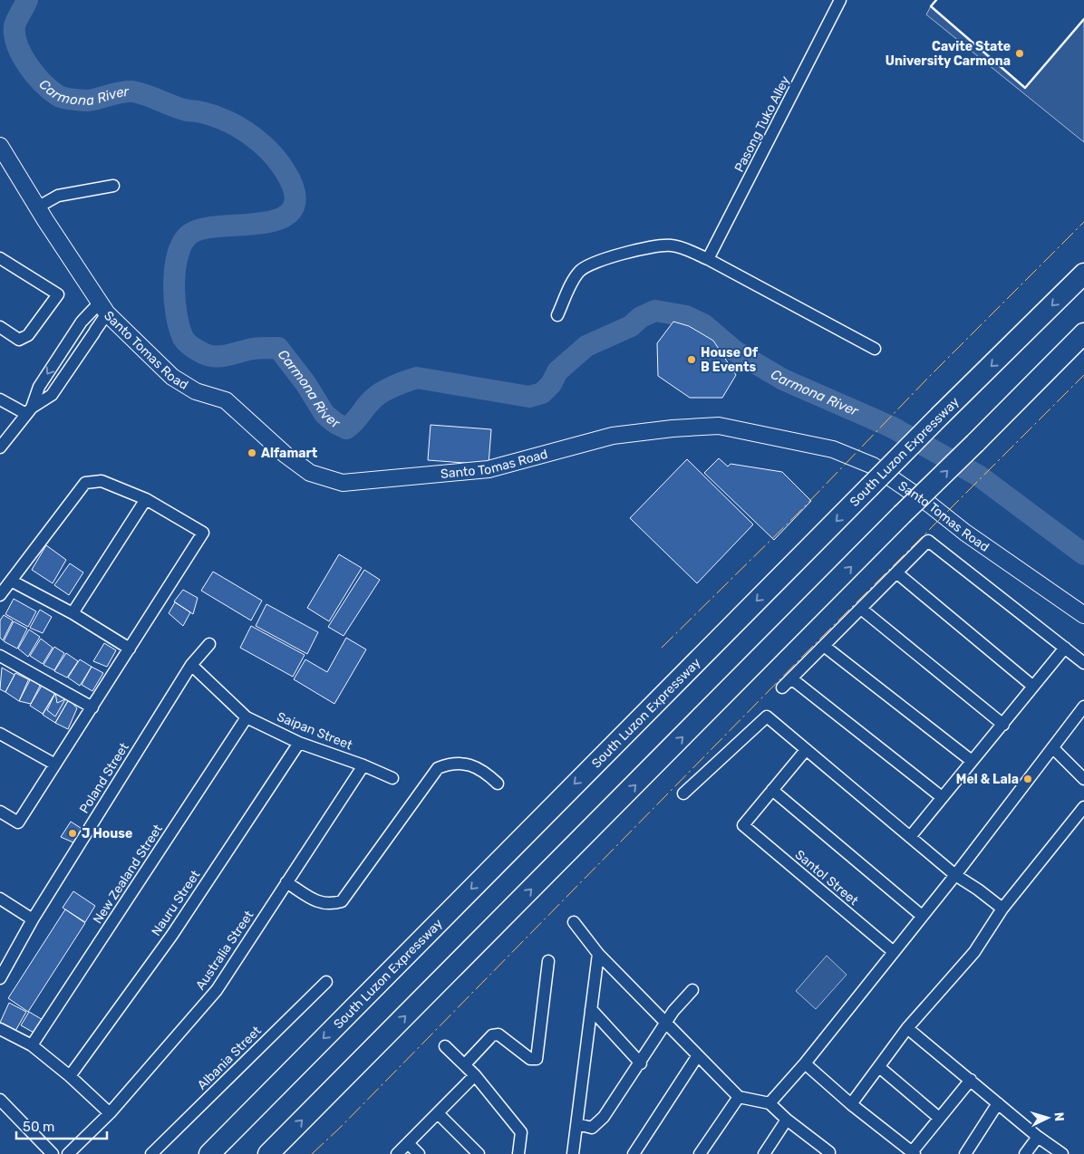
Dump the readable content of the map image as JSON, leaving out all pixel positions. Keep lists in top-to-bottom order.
{
  "streets": {
    "highway": ["South Luzon Expressway"],
    "street": [
      "Pasong Tuko Alley",
      "Santo Tomas Road",
      "Saipan Street",
      "Poland Street",
      "New Zealand Street",
      "Santol Street",
      "Nauru Street",
      "Australia Street",
      "Albania Street"
    ]
  },
  "crossings": [
    ["Saipan Street", "Poland Street"],
    ["Saipan Street", "New Zealand Street"],
    ["Saipan Street", "Nauru Street"],
    ["Saipan Street", "Australia Street"]
  ],
  "water": ["Carmona River"],
  "places": [
    "Cavite State University Carmona",
    "House Of B Events",
    "Alfamart",
    "Mel & Lala",
    "J House"
  ],
  "scale_bar": "50 m",
  "north": "right"
}
